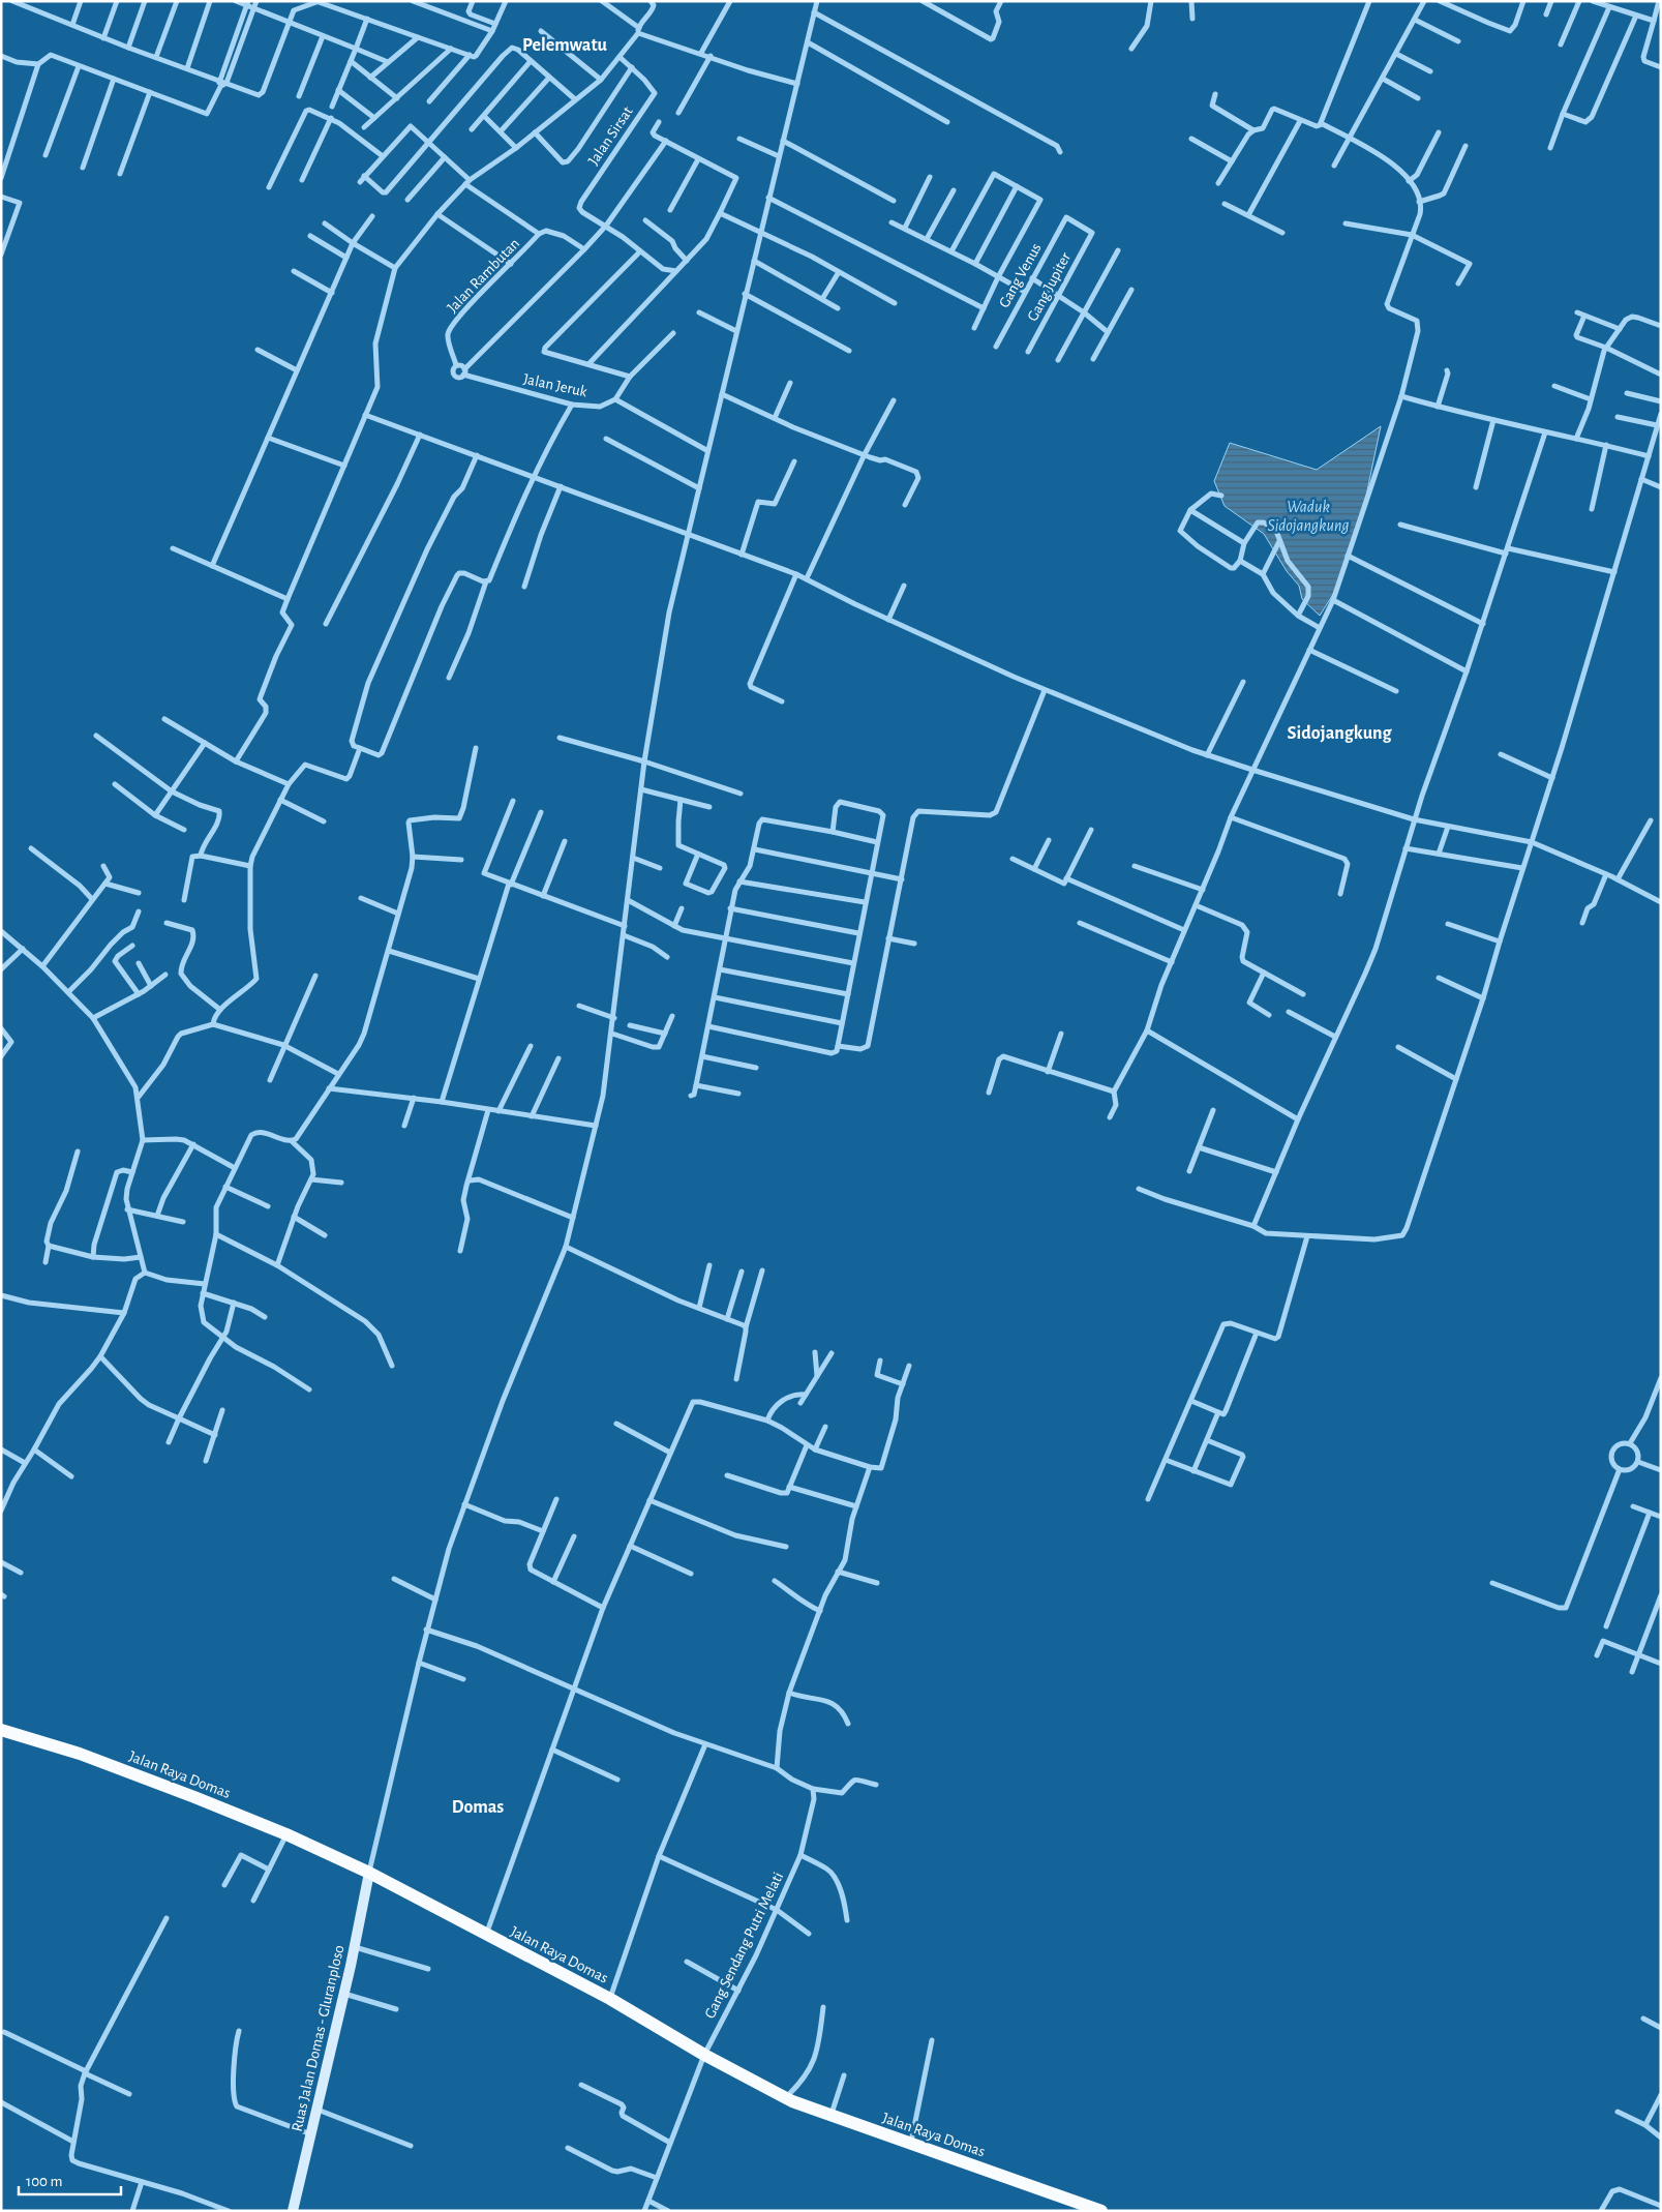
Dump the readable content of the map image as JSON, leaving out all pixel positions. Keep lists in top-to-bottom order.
{
  "streets": {
    "highway": ["Jalan Raya Domas"],
    "main road": ["Ruas Jalan Domas - Gluranploso"],
    "street": [
      "Jalan Sirsat",
      "Jalan Rambutan",
      "Gang Venus",
      "Gang Jupiter",
      "Jalan Jeruk",
      "Gang Sendang Putri Melati"
    ]
  },
  "crossings": [
    ["Jalan Rambutan", "Jalan Jeruk"],
    ["Gang Venus", "Gang Jupiter"],
    ["Jalan Raya Domas", "Gang Sendang Putri Melati"],
    ["Jalan Raya Domas", "Ruas Jalan Domas - Gluranploso"]
  ],
  "districts": ["Pelemwatu", "Sidojangkung", "Domas"],
  "water": ["Waduk Sidojangkung"],
  "scale_bar": "100 m"
}
